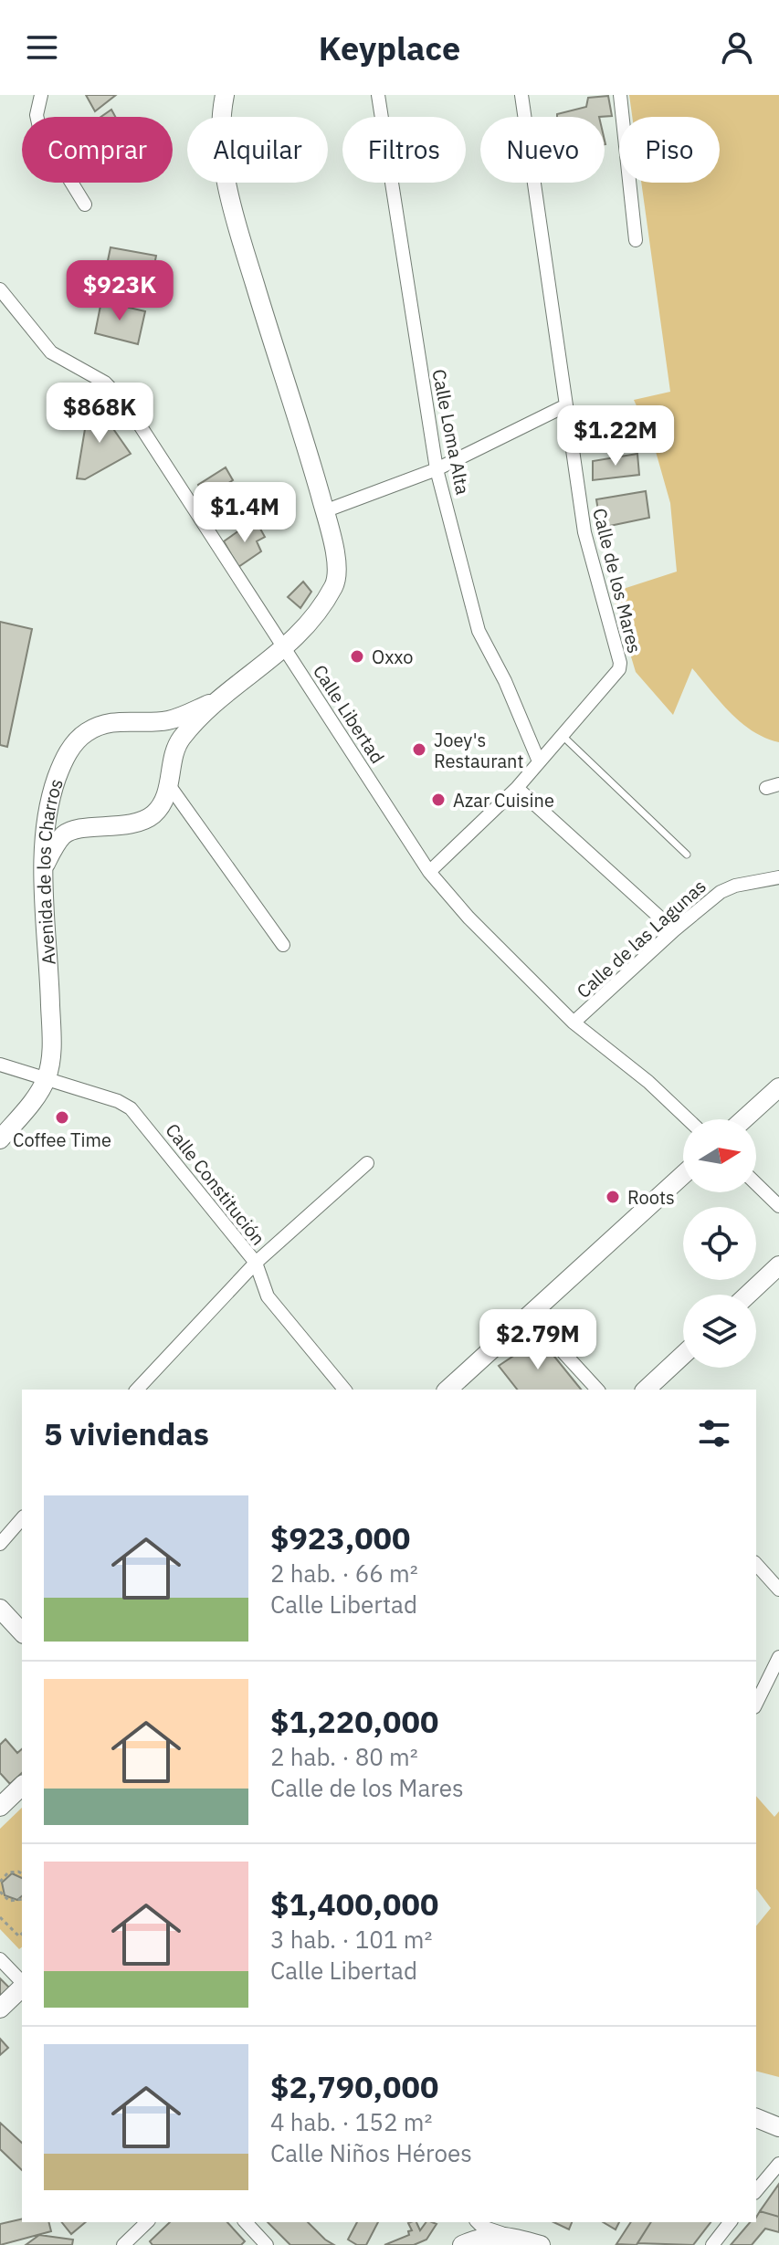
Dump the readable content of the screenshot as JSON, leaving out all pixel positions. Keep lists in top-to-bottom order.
{
  "streets": {
    "street": [
      "Calle Loma Alta",
      "Calle de los Mares",
      "Calle Libertad",
      "Avenida de los Charros",
      "Calle de las Lagunas",
      "Calle Constitución"
    ]
  },
  "crossings": [
    ["Calle Loma Alta", "Calle de los Mares"],
    ["Calle de los Mares", "Calle Libertad"],
    ["Calle Libertad", "Avenida de los Charros"],
    ["Calle Libertad", "Calle de las Lagunas"],
    ["Avenida de los Charros", "Calle Constitución"]
  ],
  "places": [
    "Oxxo",
    "Joey's Restaurant",
    "Azar Cuisine",
    "Coffee Time",
    "Roots"
  ],
  "north": "right",
  "page": {
    "header": "Keyplace",
    "chip": [
      "Comprar",
      "Alquilar",
      "Filtros",
      "Nuevo",
      "Piso"
    ],
    "price": [
      "$923K",
      "$868K",
      "$1.22M",
      "$1.4M",
      "$2.79M"
    ],
    "heading": "5 viviendas",
    "list": [
      {
        "name": "$923,000",
        "note": "2 hab. · 66 m² · Calle Libertad"
      },
      {
        "name": "$1,220,000",
        "note": "2 hab. · 80 m² · Calle de los Mares"
      },
      {
        "name": "$1,400,000",
        "note": "3 hab. · 101 m² · Calle Libertad"
      },
      {
        "name": "$2,790,000",
        "note": "4 hab. · 152 m² · Calle Niños Héroes"
      }
    ]
  }
}
